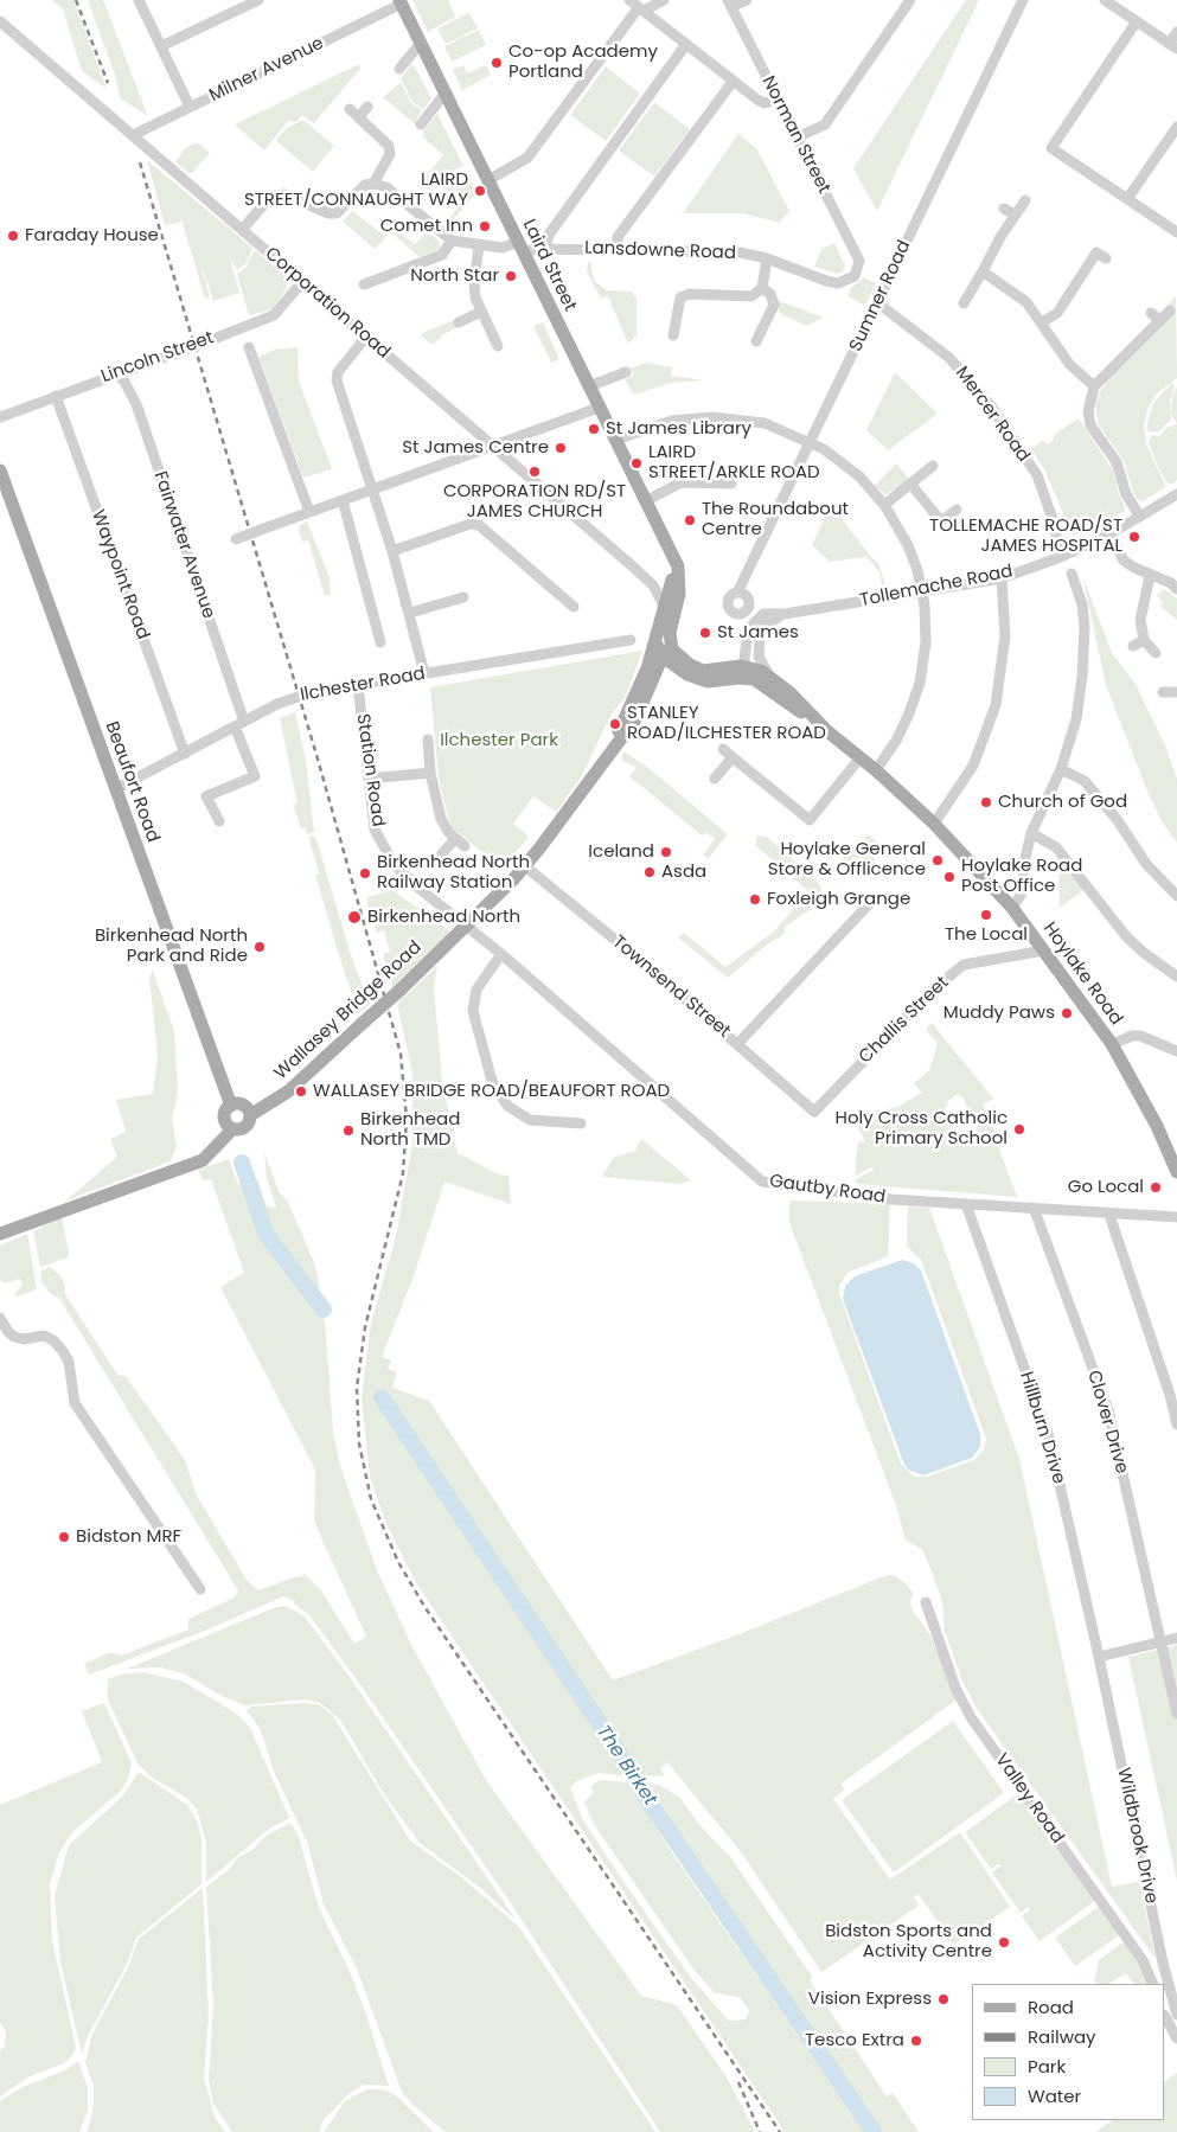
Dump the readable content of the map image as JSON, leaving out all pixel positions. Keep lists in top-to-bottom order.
{
  "streets": {
    "main road": [
      "Laird Street",
      "Beaufort Road",
      "Hoylake Road",
      "Wallasey Bridge Road"
    ],
    "street": [
      "Milner Avenue",
      "Norman Street",
      "Lansdowne Road",
      "Sumner Road",
      "Corporation Road",
      "Lincoln Street",
      "Mercer Road",
      "Fairwater Avenue",
      "Waypoint Road",
      "Tollemache Road",
      "Ilchester Road",
      "Station Road",
      "Townsend Street",
      "Challis Street",
      "Gautby Road",
      "Clover Drive",
      "Hillburn Drive",
      "Valley Road",
      "Wildbrook Drive"
    ]
  },
  "crossings": [
    ["Milner Avenue", "Laird Street"],
    ["Milner Avenue", "Corporation Road"],
    ["Norman Street", "Lansdowne Road"],
    ["Lansdowne Road", "Laird Street"],
    ["Laird Street", "Wallasey Bridge Road"],
    ["Sumner Road", "Mercer Road"],
    ["Corporation Road", "Lincoln Street"],
    ["Lincoln Street", "Fairwater Avenue"],
    ["Lincoln Street", "Waypoint Road"],
    ["Mercer Road", "Tollemache Road"],
    ["Fairwater Avenue", "Ilchester Road"],
    ["Waypoint Road", "Ilchester Road"],
    ["Tollemache Road", "Hoylake Road"],
    ["Ilchester Road", "Station Road"],
    ["Ilchester Road", "Beaufort Road"],
    ["Station Road", "Wallasey Bridge Road"],
    ["Station Road", "Gautby Road"],
    ["Beaufort Road", "Wallasey Bridge Road"],
    ["Hoylake Road", "Challis Street"],
    ["Townsend Street", "Wallasey Bridge Road"],
    ["Townsend Street", "Challis Street"],
    ["Wallasey Bridge Road", "Gautby Road"],
    ["Gautby Road", "Clover Drive"],
    ["Gautby Road", "Hillburn Drive"],
    ["Hillburn Drive", "Wildbrook Drive"]
  ],
  "water": ["The Birket"],
  "parks": ["Ilchester Park"],
  "places": [
    "Co-op Academy Portland",
    "LAIRD STREET/CONNAUGHT WAY",
    "Comet Inn",
    "Faraday House",
    "North Star",
    "St James Library",
    "St James Centre",
    "LAIRD STREET/ARKLE ROAD",
    "CORPORATION RD/ST JAMES CHURCH",
    "The Roundabout Centre",
    "TOLLEMACHE ROAD/ST JAMES HOSPITAL",
    "St James",
    "STANLEY ROAD/ILCHESTER ROAD",
    "Church of God",
    "Iceland",
    "Hoylake General Store & Offlicence",
    "Asda",
    "Birkenhead North Railway Station",
    "Hoylake Road Post Office",
    "Foxleigh Grange",
    "The Local",
    "Birkenhead North",
    "Birkenhead North Park and Ride",
    "Muddy Paws",
    "WALLASEY BRIDGE ROAD/BEAUFORT ROAD",
    "Holy Cross Catholic Primary School",
    "Birkenhead North TMD",
    "Go Local",
    "Bidston MRF",
    "Bidston Sports and Activity Centre",
    "Vision Express",
    "Tesco Extra"
  ],
  "legend": [
    "Road",
    "Railway",
    "Park",
    "Water"
  ]
}
